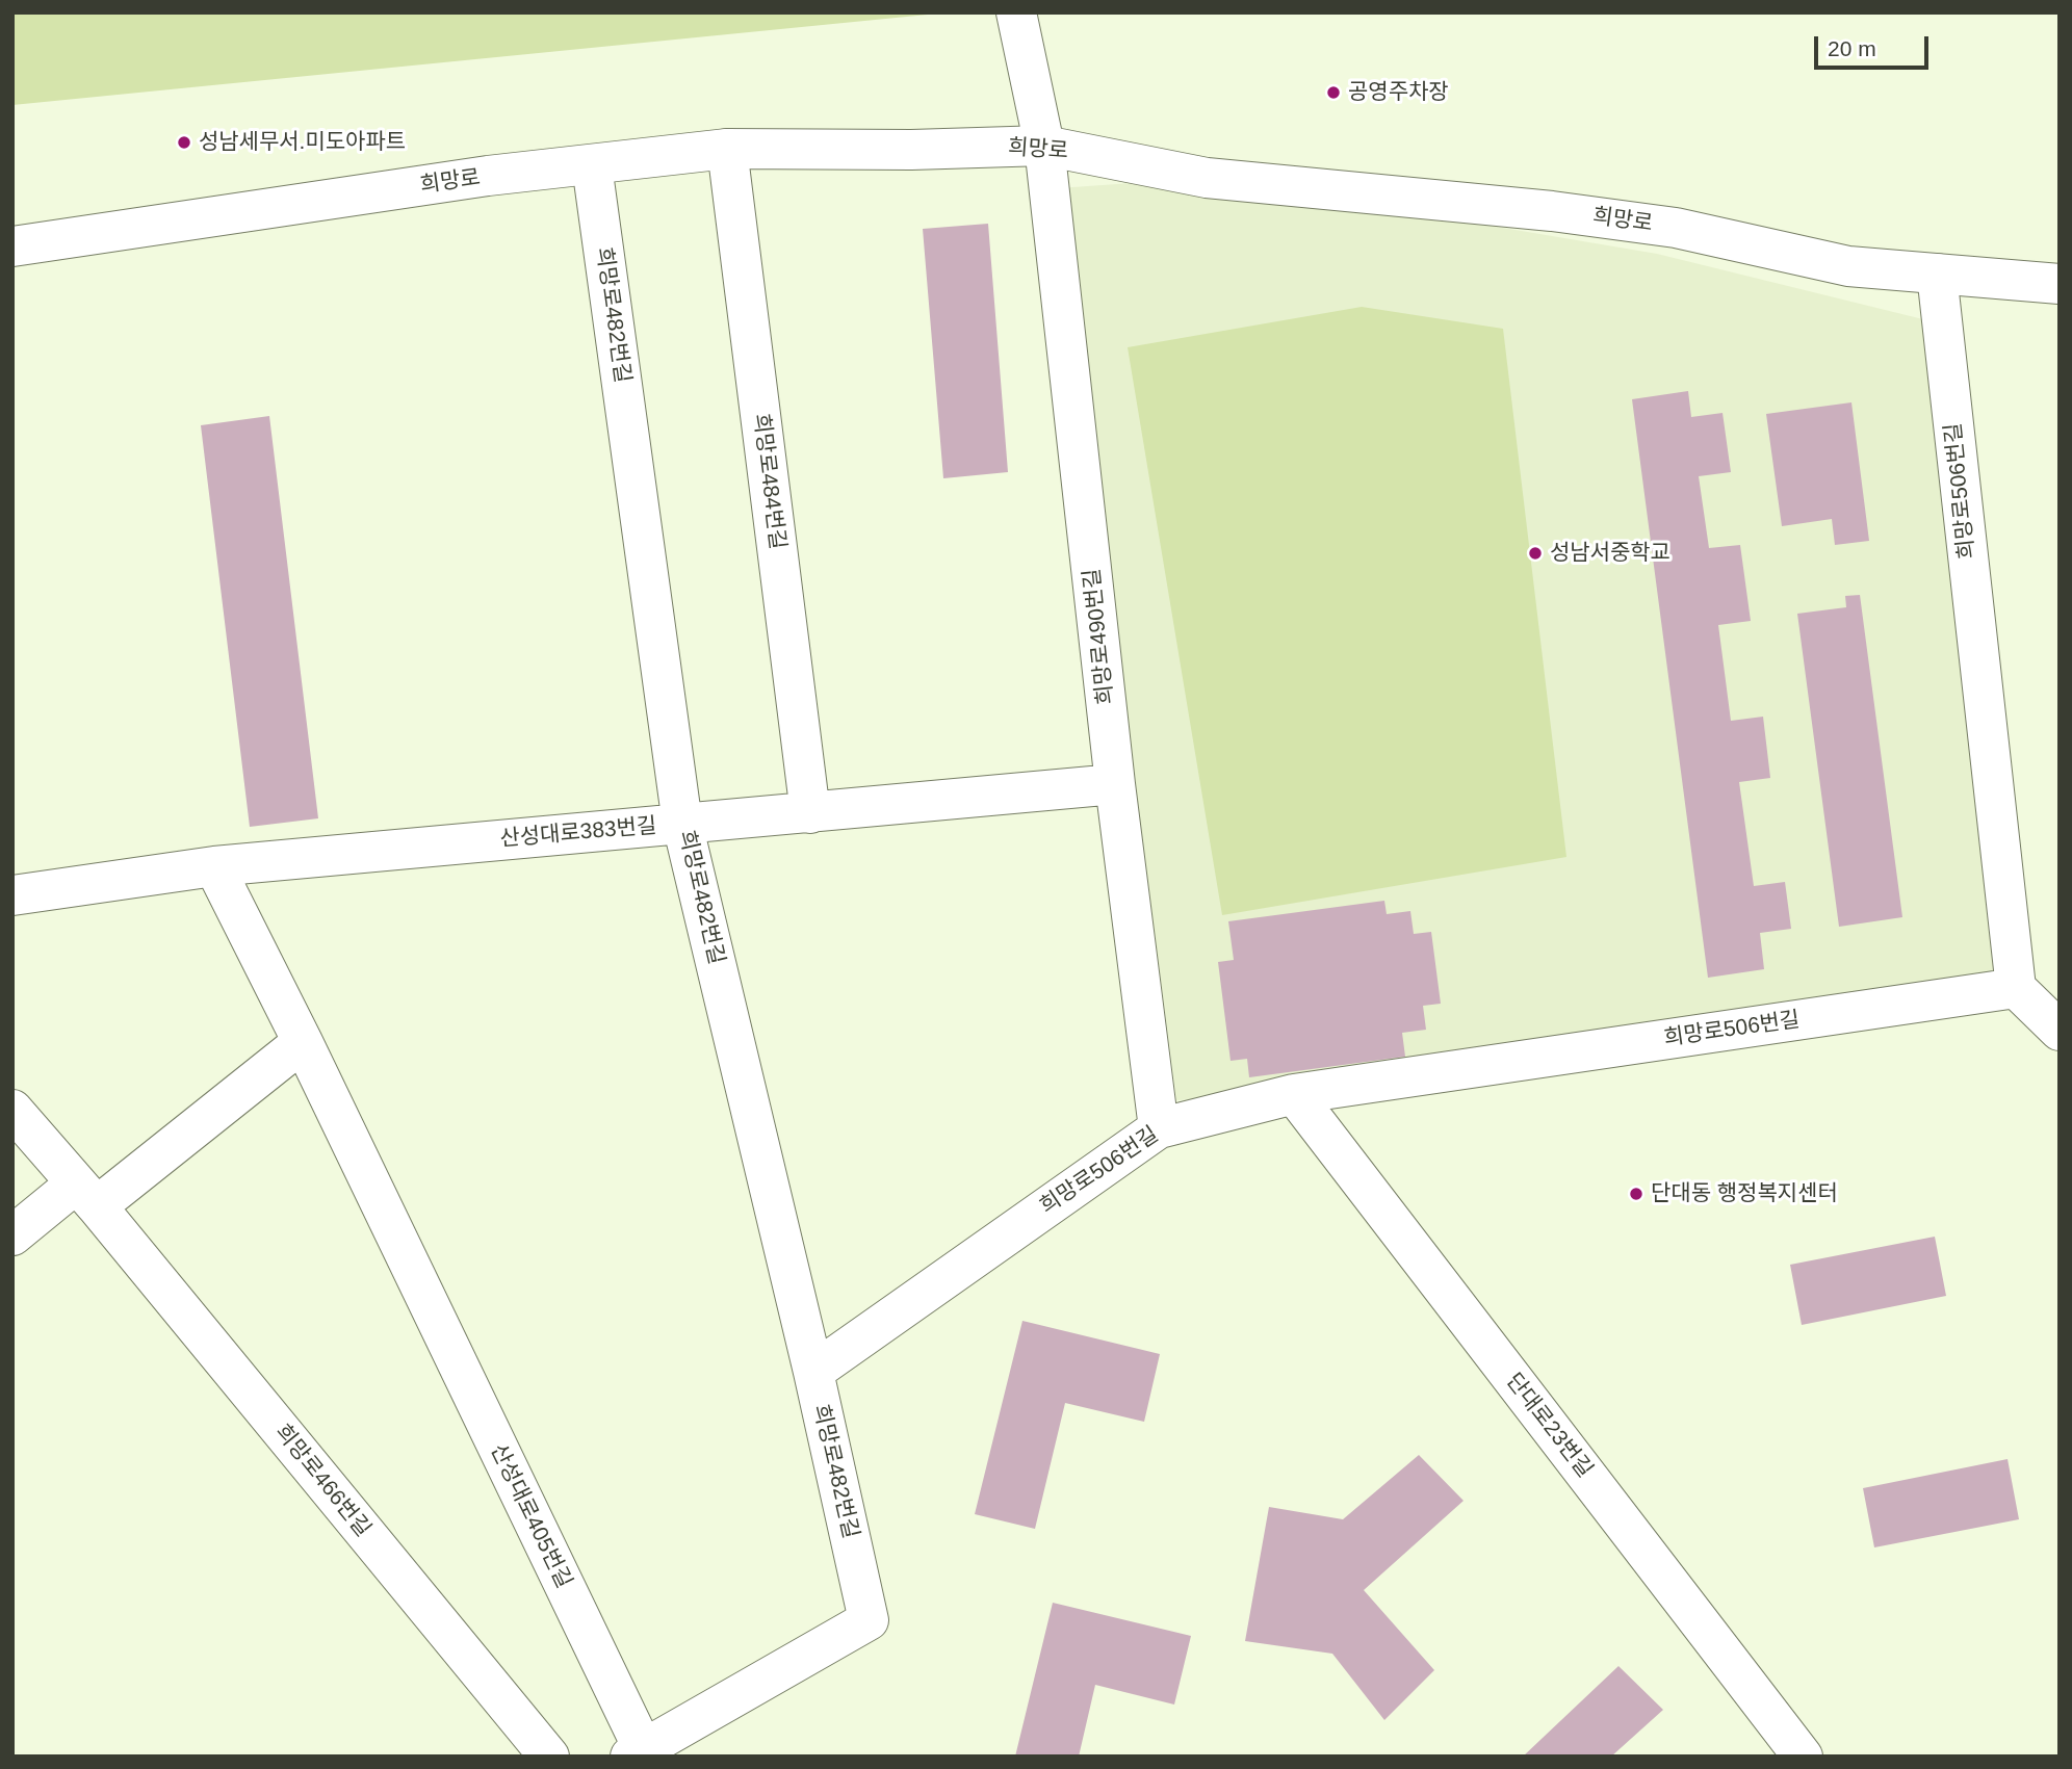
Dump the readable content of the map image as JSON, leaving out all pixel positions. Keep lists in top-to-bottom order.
{
  "streets": {
    "street": [
      "희망로",
      "희망로482번길",
      "희망로484번길",
      "희망로506번길",
      "희망로490번길",
      "산성대로383번길",
      "단대로23번길",
      "희망로466번길",
      "산성대로405번길"
    ]
  },
  "crossings": [
    ["희망로", "희망로482번길"],
    ["희망로", "희망로484번길"],
    ["희망로", "희망로506번길"],
    ["희망로", "희망로490번길"],
    ["희망로482번길", "희망로506번길"],
    ["희망로482번길", "산성대로383번길"],
    ["희망로482번길", "산성대로405번길"],
    ["희망로484번길", "산성대로383번길"],
    ["희망로506번길", "희망로490번길"],
    ["희망로506번길", "단대로23번길"],
    ["희망로490번길", "산성대로383번길"]
  ],
  "places": [
    "공영주차장",
    "성남세무서.미도아파트",
    "성남서중학교",
    "단대동 행정복지센터"
  ],
  "scale_bar": "20 m"
}
